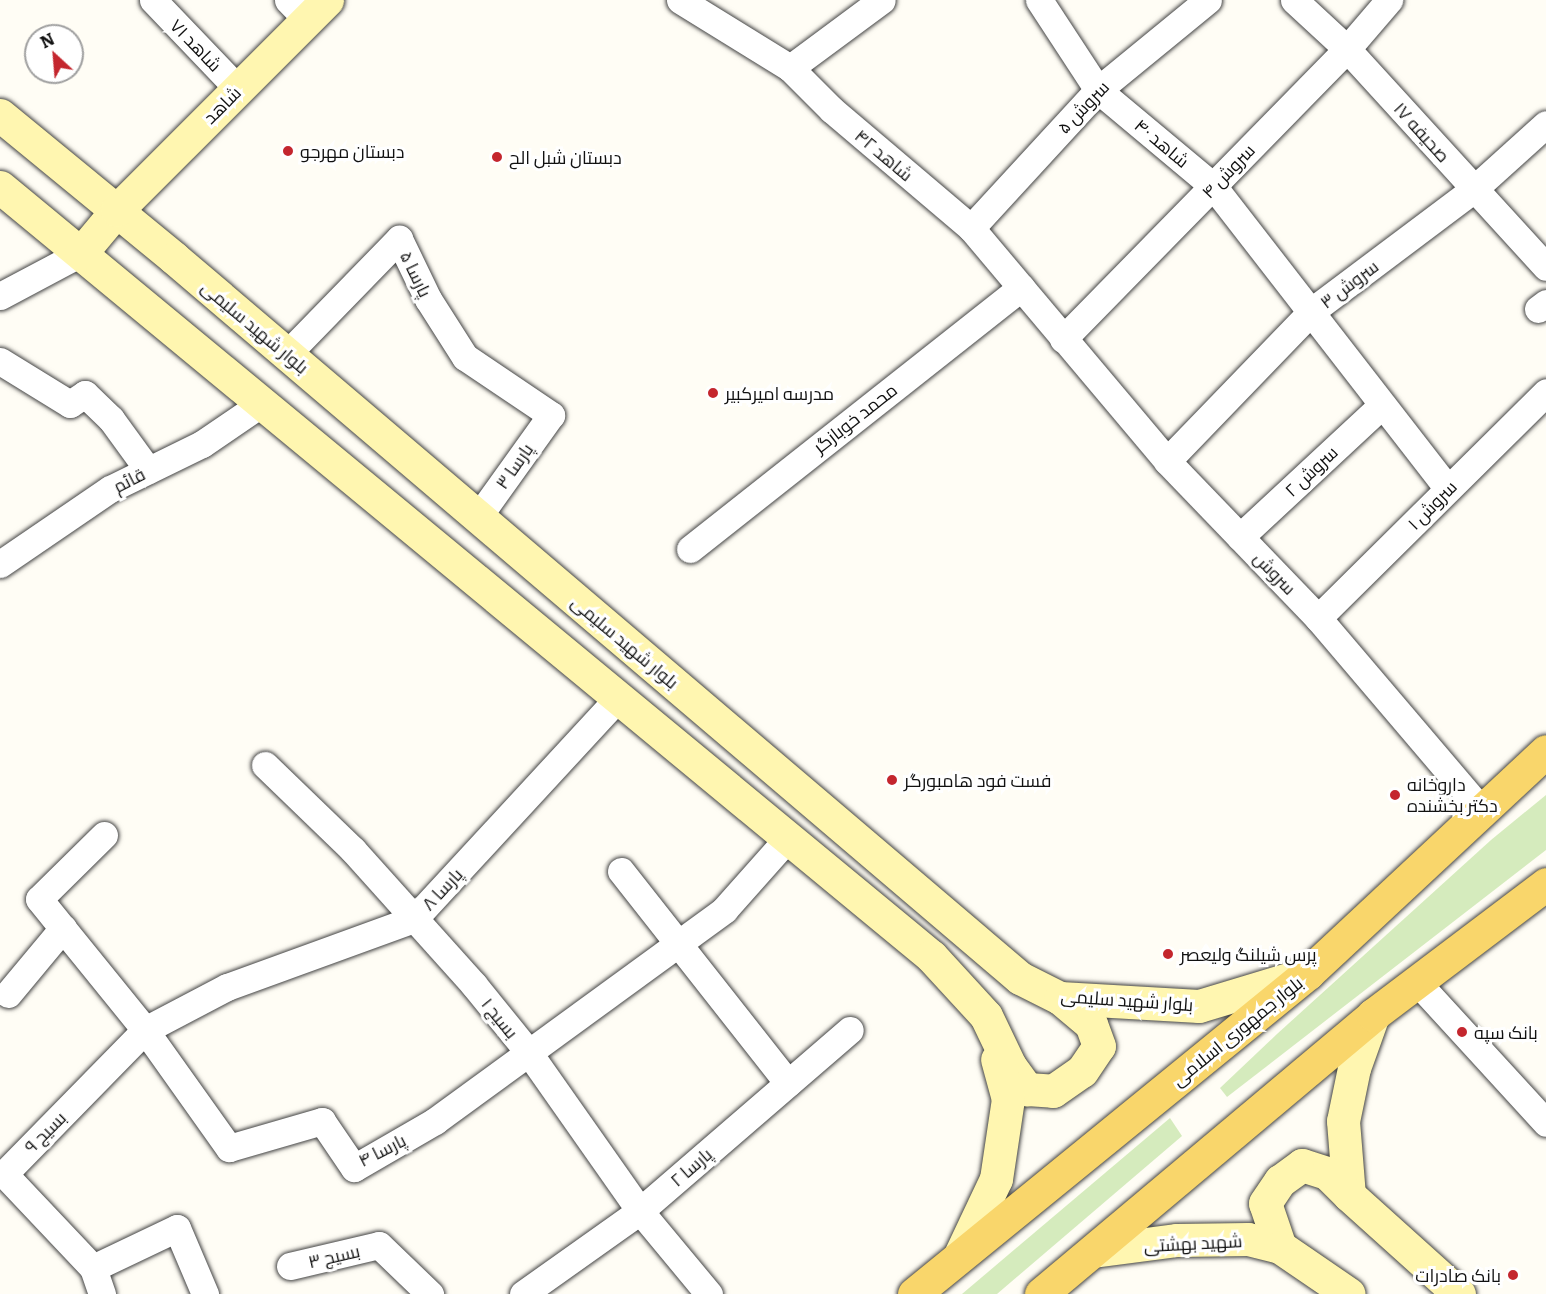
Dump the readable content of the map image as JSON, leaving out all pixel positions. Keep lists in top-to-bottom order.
{
  "streets": {
    "main road": [
      "شاهد",
      "بلوار شهید سلیمی",
      "بلوار جمهوری اسلامی",
      "شهید بهشتی"
    ],
    "street": [
      "شاهد ۷۱",
      "سروش ۵",
      "صحیفه ۱۷",
      "شاهد ۴۰",
      "شاهد ۴۲",
      "سروش ۴",
      "پارسا ۵",
      "سروش ۳",
      "محمد خوبازگر",
      "پارسا ۳",
      "سروش ۲",
      "قائم",
      "سروش ۱",
      "سروش",
      "پارسا ۸",
      "بسیج ۱",
      "بسیج ۹",
      "پارسا ۴",
      "پارسا ۲",
      "بسیج ۳"
    ]
  },
  "crossings": [
    ["شاهد ۷۱", "شاهد"],
    ["شاهد", "بلوار شهید سلیمی"],
    ["سروش ۵", "شاهد ۴۰"],
    ["سروش ۵", "شاهد ۴۲"],
    ["صحیفه ۱۷", "سروش ۴"],
    ["صحیفه ۱۷", "سروش ۳"],
    ["شاهد ۴۰", "سروش ۴"],
    ["شاهد ۴۰", "سروش ۳"],
    ["شاهد ۴۰", "سروش ۲"],
    ["شاهد ۴۰", "سروش ۱"],
    ["شاهد ۴۲", "سروش ۴"],
    ["شاهد ۴۲", "محمد خوبازگر"],
    ["شاهد ۴۲", "سروش"],
    ["سروش ۴", "سروش"],
    ["پارسا ۵", "بلوار شهید سلیمی"],
    ["پارسا ۵", "پارسا ۳"],
    ["سروش ۳", "سروش"],
    ["بلوار شهید سلیمی", "پارسا ۳"],
    ["بلوار شهید سلیمی", "بلوار جمهوری اسلامی"],
    ["سروش ۲", "سروش"],
    ["سروش ۱", "سروش"],
    ["سروش", "بلوار جمهوری اسلامی"],
    ["پارسا ۸", "بسیج ۱"],
    ["پارسا ۸", "بسیج ۹"],
    ["پارسا ۸", "پارسا ۴"],
    ["بسیج ۱", "پارسا ۴"],
    ["بسیج ۱", "پارسا ۲"],
    ["بسیج ۹", "پارسا ۴"]
  ],
  "places": [
    "دبستان مهرجو",
    "دبستان شبل الح",
    "مدرسه امیرکبیر",
    "فست فود هامبورگر",
    "داروخانه دکتر بخشنده",
    "پرس شیلنگ ولیعصر",
    "بانک سپه",
    "بانک صادرات"
  ],
  "north": "top left"
}
